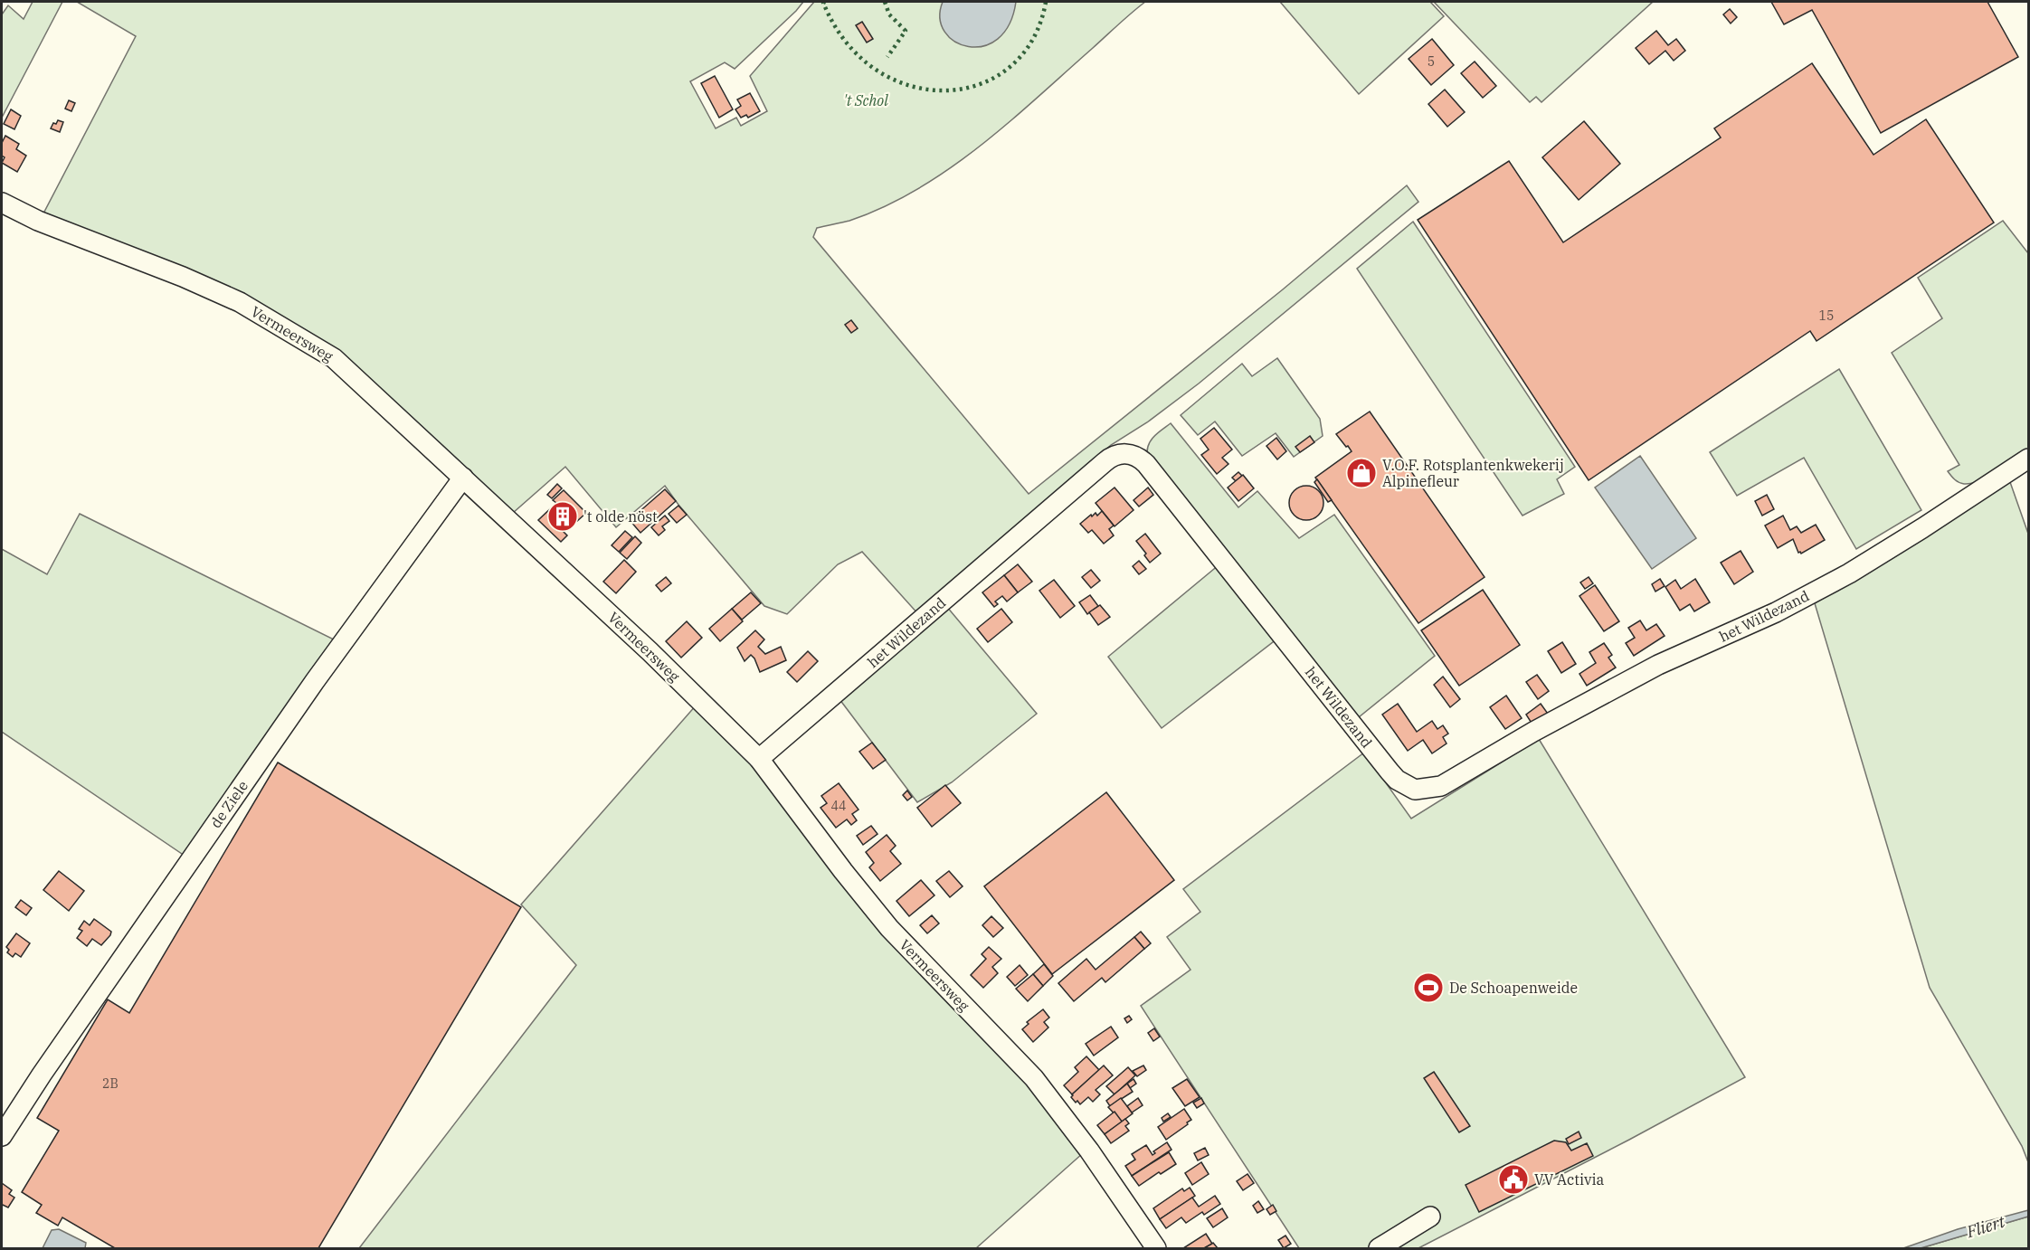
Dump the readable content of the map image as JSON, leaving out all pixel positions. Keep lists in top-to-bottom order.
{
  "streets": {
    "street": ["Vermeersweg", "het Wildezand", "de Ziele"]
  },
  "crossings": [
    ["Vermeersweg", "het Wildezand"],
    ["Vermeersweg", "de Ziele"]
  ],
  "water": ["Fliert"],
  "parks": ["'t Schol"],
  "places": {
    "shop": ["V.O.F. Rotsplantenkwekerij Alpinefleur"],
    "building": ["'t olde nöst"],
    "sports": ["De Schoapenweide"],
    "public building": ["VV Activia"]
  },
  "house_numbers": [
    "5",
    "15",
    "44",
    "2B"
  ]
}
